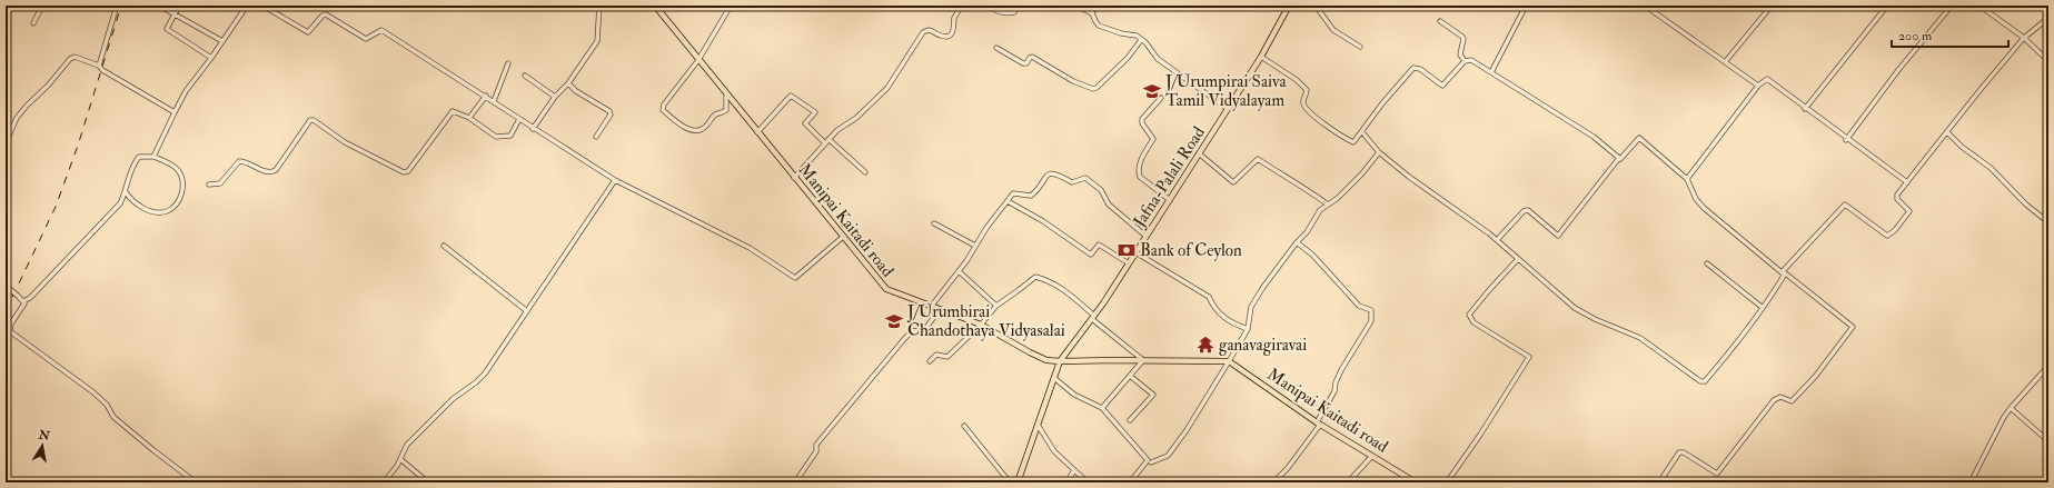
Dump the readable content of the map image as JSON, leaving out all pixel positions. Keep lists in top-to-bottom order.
{
  "streets": {
    "main road": ["Jafna-Palali Road", "Manipai Kaitadi road"]
  },
  "crossings": [
    ["Jafna-Palali Road", "Manipai Kaitadi road"]
  ],
  "places": {
    "school or university": ["J/Urumpirai Saiva Tamil Vidyalayam", "J/Urumbirai Chandothaya Vidyasalai"],
    "bank": ["Bank of Ceylon"],
    "temple": ["ganavagiravai"]
  },
  "scale_bar": "200 m",
  "north": "top"
}
